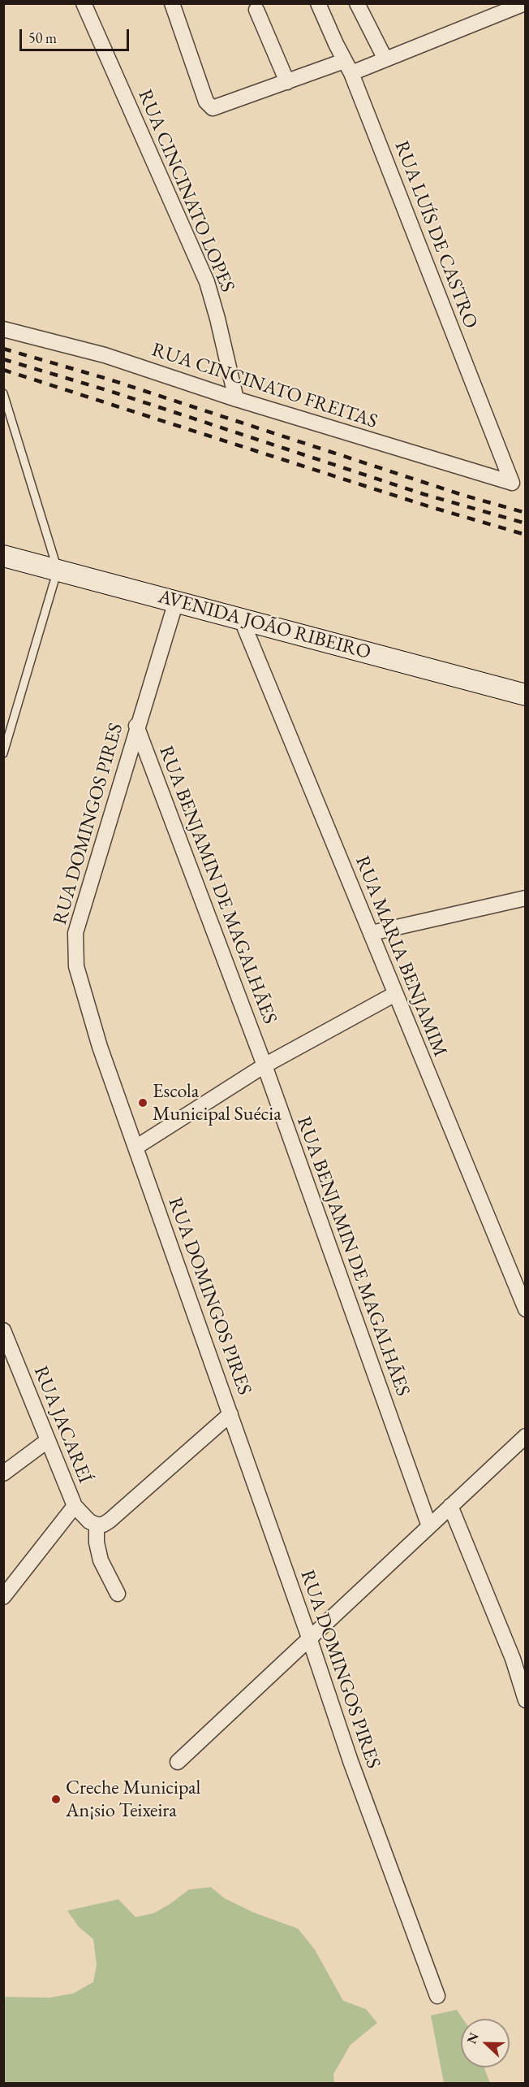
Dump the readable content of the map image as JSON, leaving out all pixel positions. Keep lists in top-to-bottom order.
{
  "streets": {
    "main road": ["AVENIDA JOÃO RIBEIRO"],
    "street": [
      "RUA CINCINATO LOPES",
      "RUA LUÍS DE CASTRO",
      "RUA CINCINATO FREITAS",
      "RUA DOMINGOS PIRES",
      "RUA BENJAMIN DE MAGALHÃES",
      "RUA MARIA BENJAMIM",
      "RUA JACAREÍ"
    ]
  },
  "crossings": [
    ["RUA CINCINATO LOPES", "RUA CINCINATO FREITAS"],
    ["RUA LUÍS DE CASTRO", "RUA CINCINATO FREITAS"],
    ["AVENIDA JOÃO RIBEIRO", "RUA DOMINGOS PIRES"],
    ["AVENIDA JOÃO RIBEIRO", "RUA MARIA BENJAMIM"],
    ["RUA DOMINGOS PIRES", "RUA BENJAMIN DE MAGALHÃES"]
  ],
  "places": ["Escola Municipal Suécia", "Creche Municipal An¡sio Teixeira"],
  "scale_bar": "50 m",
  "north": "left"
}
